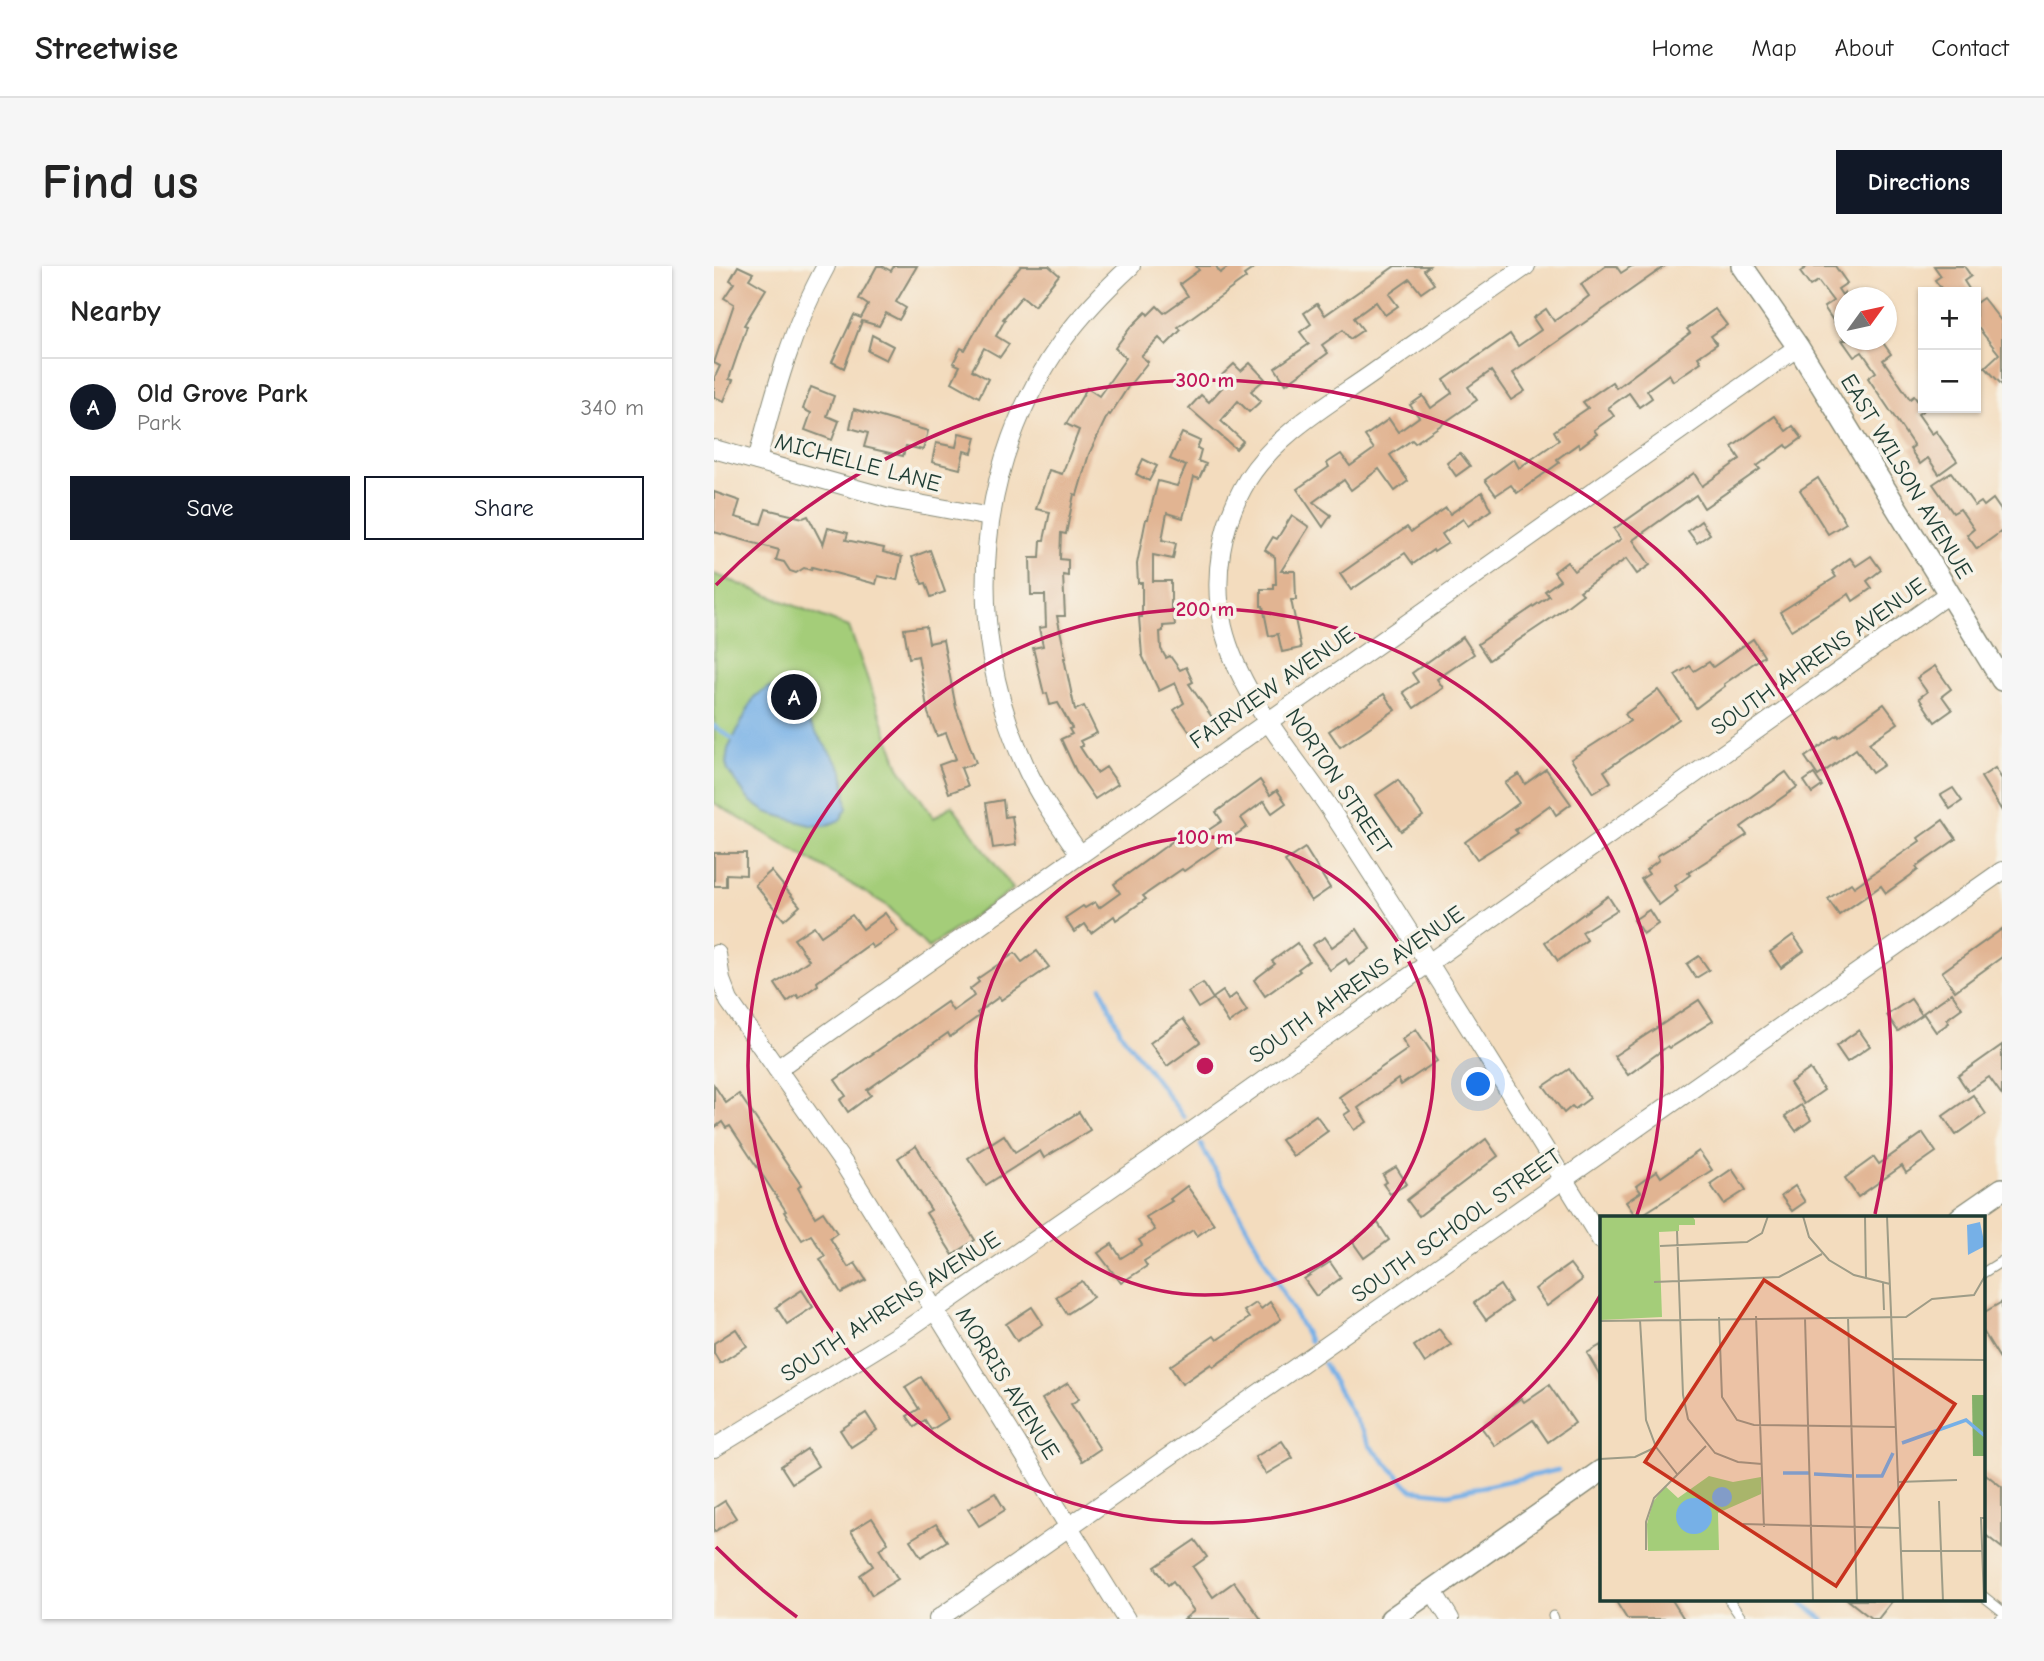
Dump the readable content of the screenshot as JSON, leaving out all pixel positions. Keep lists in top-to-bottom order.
{
  "streets": {
    "street": [
      "MICHELLE LANE",
      "EAST WILSON AVENUE",
      "SOUTH AHRENS AVENUE",
      "FAIRVIEW AVENUE",
      "NORTON STREET",
      "SOUTH SCHOOL STREET",
      "MORRIS AVENUE"
    ]
  },
  "crossings": [
    ["EAST WILSON AVENUE", "SOUTH AHRENS AVENUE"],
    ["EAST WILSON AVENUE", "FAIRVIEW AVENUE"],
    ["SOUTH AHRENS AVENUE", "NORTON STREET"],
    ["SOUTH AHRENS AVENUE", "MORRIS AVENUE"],
    ["FAIRVIEW AVENUE", "NORTON STREET"],
    ["FAIRVIEW AVENUE", "MORRIS AVENUE"],
    ["NORTON STREET", "SOUTH SCHOOL STREET"],
    ["SOUTH SCHOOL STREET", "MORRIS AVENUE"]
  ],
  "north": "top right",
  "page": {
    "header": "Streetwise",
    "nav": [
      "Home",
      "Map",
      "About",
      "Contact"
    ],
    "buttons": [
      "Directions",
      ["Save", "Share"]
    ],
    "title": "Find us",
    "heading": "Nearby",
    "map_buttons": ["+", "−"],
    "list": [
      {
        "mark": "A",
        "name": "Old Grove Park",
        "note": "Park",
        "value": "340 m"
      }
    ],
    "pins": "A"
  },
  "rings": ["300 m", "200 m", "100 m"]
}
